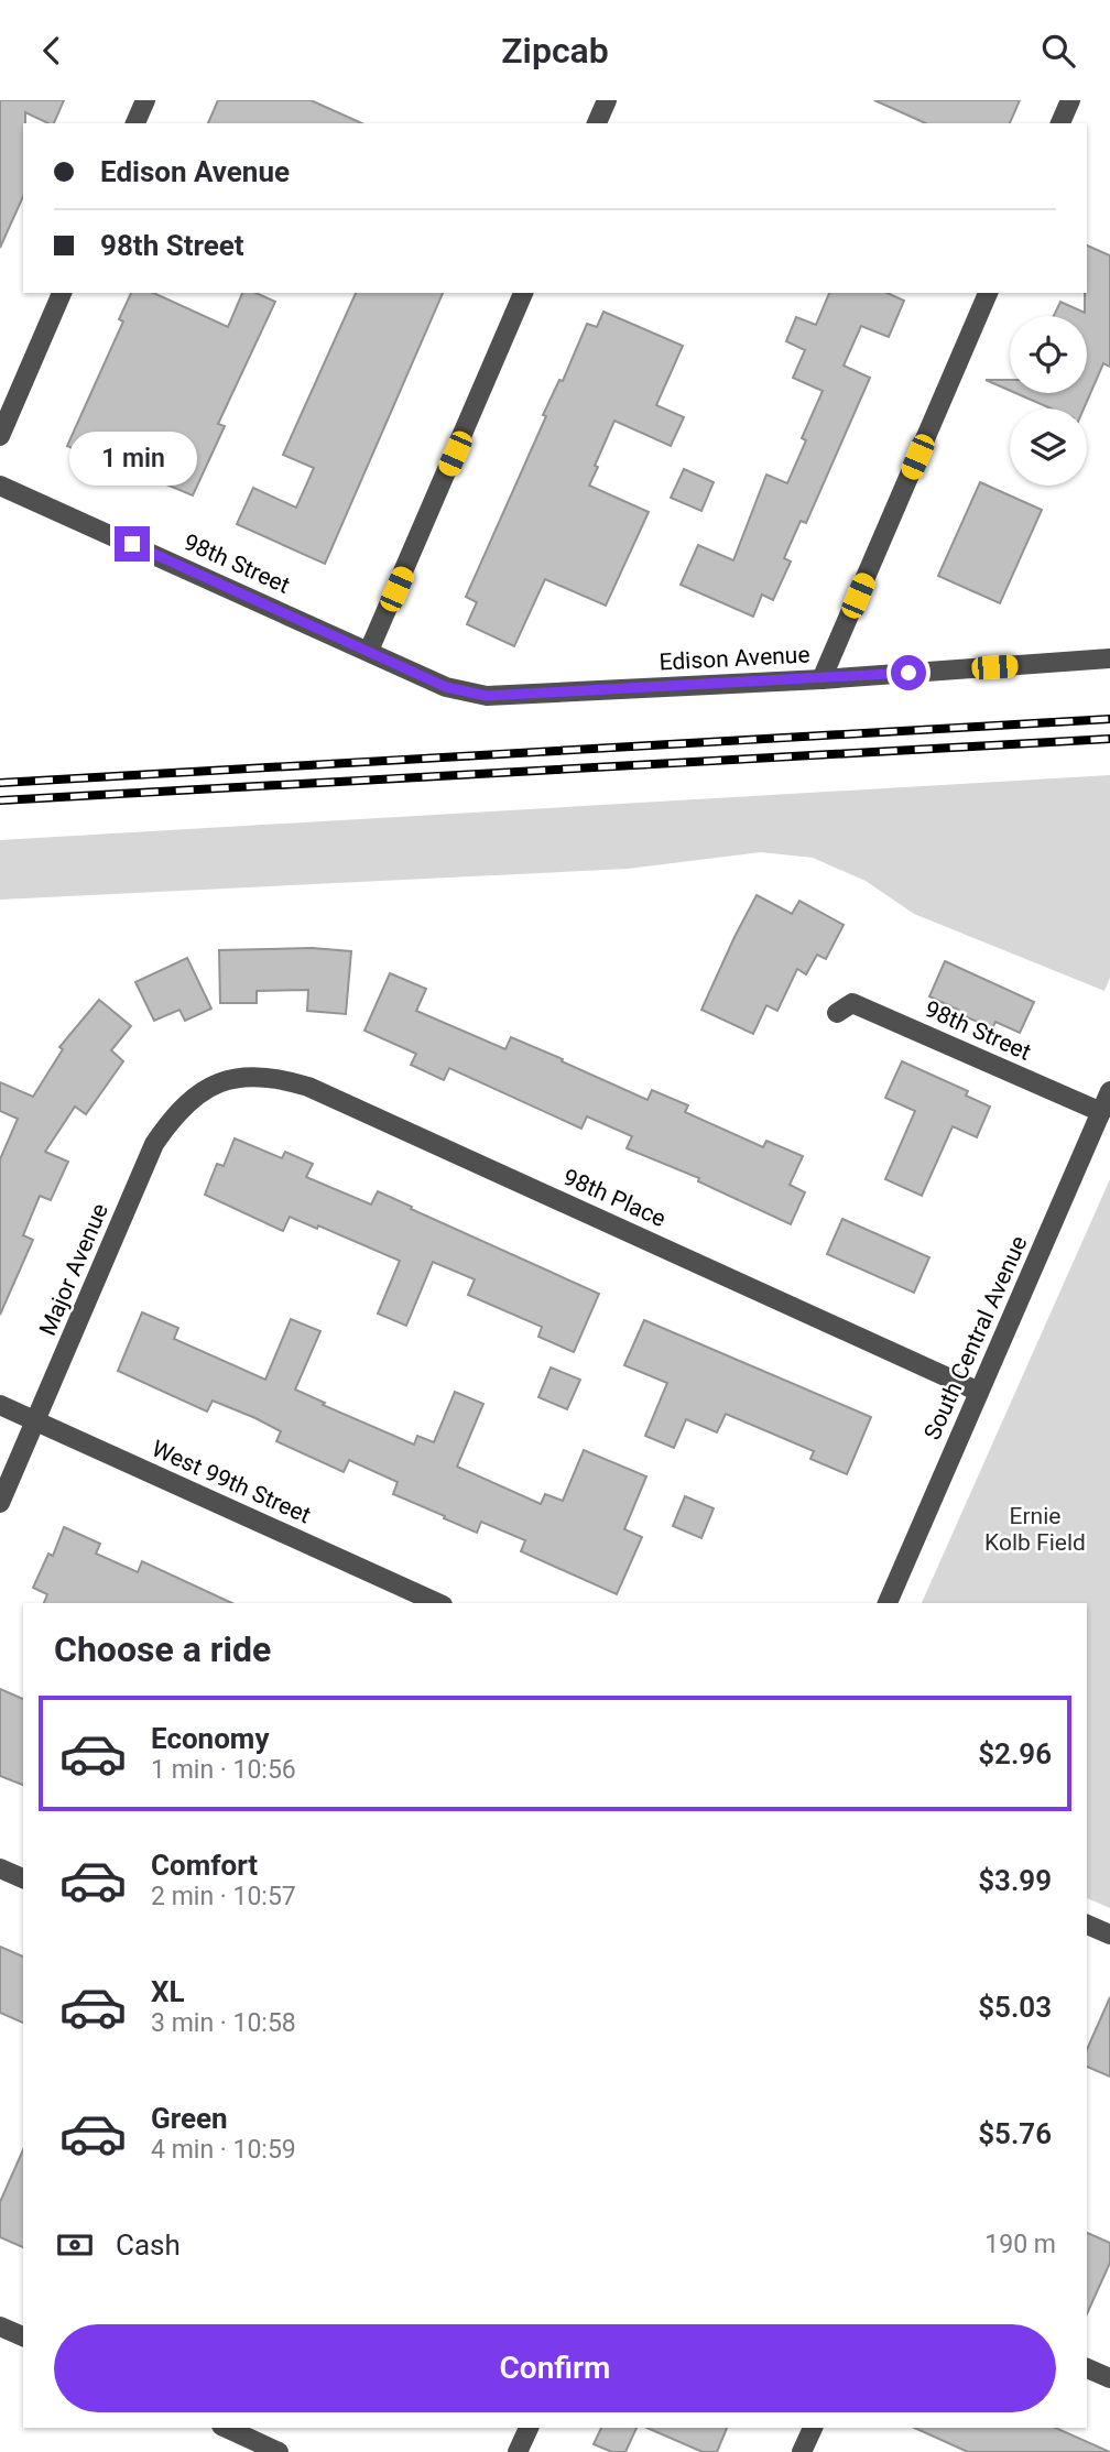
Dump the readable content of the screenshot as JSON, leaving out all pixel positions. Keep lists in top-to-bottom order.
{
  "streets": {
    "street": [
      "98th Street",
      "Edison Avenue",
      "98th Place",
      "Major Avenue",
      "South Central Avenue",
      "West 99th Street"
    ]
  },
  "crossings": [
    ["98th Street", "Edison Avenue"],
    ["98th Street", "South Central Avenue"],
    ["98th Place", "Major Avenue"],
    ["98th Place", "South Central Avenue"],
    ["Major Avenue", "West 99th Street"]
  ],
  "parks": ["Ernie Kolb Field"],
  "page": {
    "header": "Zipcab",
    "banner": ["Edison Avenue", "98th Street"],
    "bubble": "1 min",
    "heading": "Choose a ride",
    "list": [
      {
        "name": "Economy",
        "note": "1 min · 10:56",
        "value": "$2.96"
      },
      {
        "name": "Comfort",
        "note": "2 min · 10:57",
        "value": "$3.99"
      },
      {
        "name": "XL",
        "note": "3 min · 10:58",
        "value": "$5.03"
      },
      {
        "name": "Green",
        "note": "4 min · 10:59",
        "value": "$5.76"
      }
    ],
    "pay": ["Cash", "190 m"],
    "buttons": "Confirm"
  }
}
